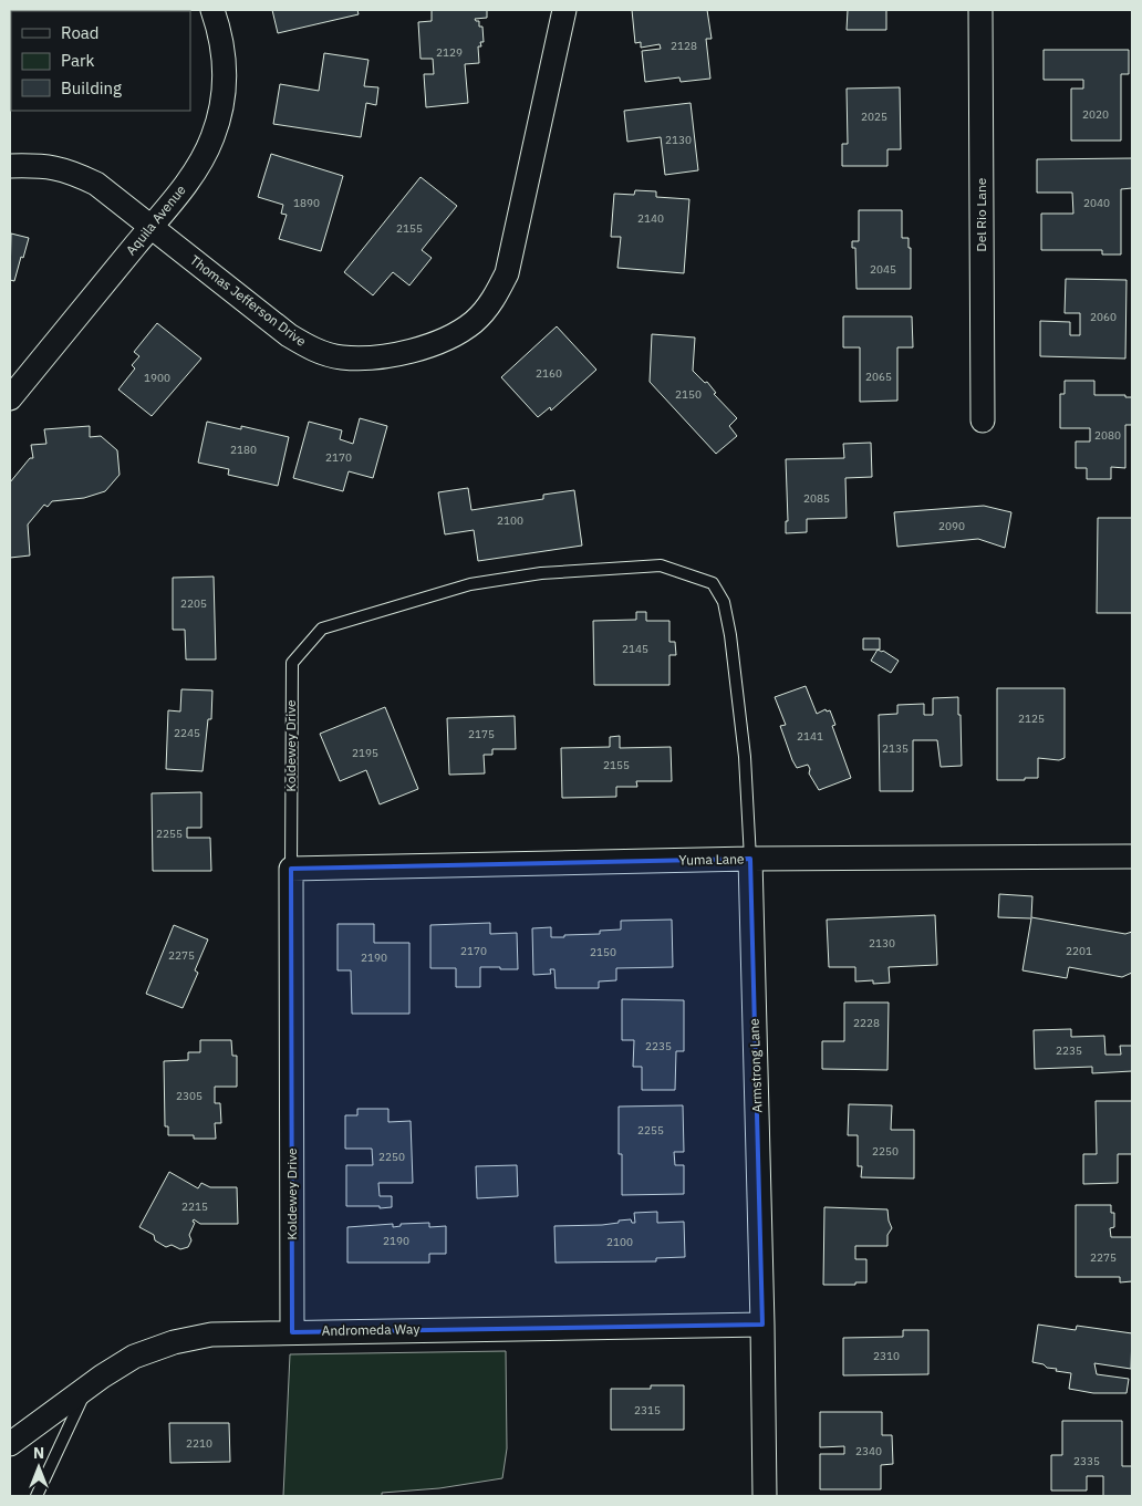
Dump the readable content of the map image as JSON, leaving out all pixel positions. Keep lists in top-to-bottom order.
{
  "streets": {
    "street": [
      "Del Rio Lane",
      "Aquila Avenue",
      "Thomas Jefferson Drive",
      "Koldewey Drive",
      "Yuma Lane",
      "Armstrong Lane",
      "Andromeda Way"
    ]
  },
  "crossings": [
    ["Aquila Avenue", "Thomas Jefferson Drive"],
    ["Koldewey Drive", "Yuma Lane"],
    ["Koldewey Drive", "Armstrong Lane"],
    ["Koldewey Drive", "Andromeda Way"],
    ["Yuma Lane", "Armstrong Lane"],
    ["Armstrong Lane", "Andromeda Way"]
  ],
  "house_numbers": [
    "2128",
    "2129",
    "2020",
    "2025",
    "2130",
    "1890",
    "2040",
    "2140",
    "2155",
    "2045",
    "2060",
    "2160",
    "2065",
    "1900",
    "2150",
    "2080",
    "2180",
    "2170",
    "2085",
    "2100",
    "2090",
    "2205",
    "2145",
    "2125",
    "2245",
    "2175",
    "2141",
    "2135",
    "2195",
    "2155",
    "2255",
    "2130",
    "2170",
    "2201",
    "2150",
    "2275",
    "2190",
    "2228",
    "2235",
    "2235",
    "2305",
    "2255",
    "2250",
    "2250",
    "2215",
    "2190",
    "2100",
    "2275",
    "2310",
    "2315",
    "2210",
    "2340",
    "2335"
  ],
  "legend": ["Road", "Park", "Building"],
  "north": "top"
}
